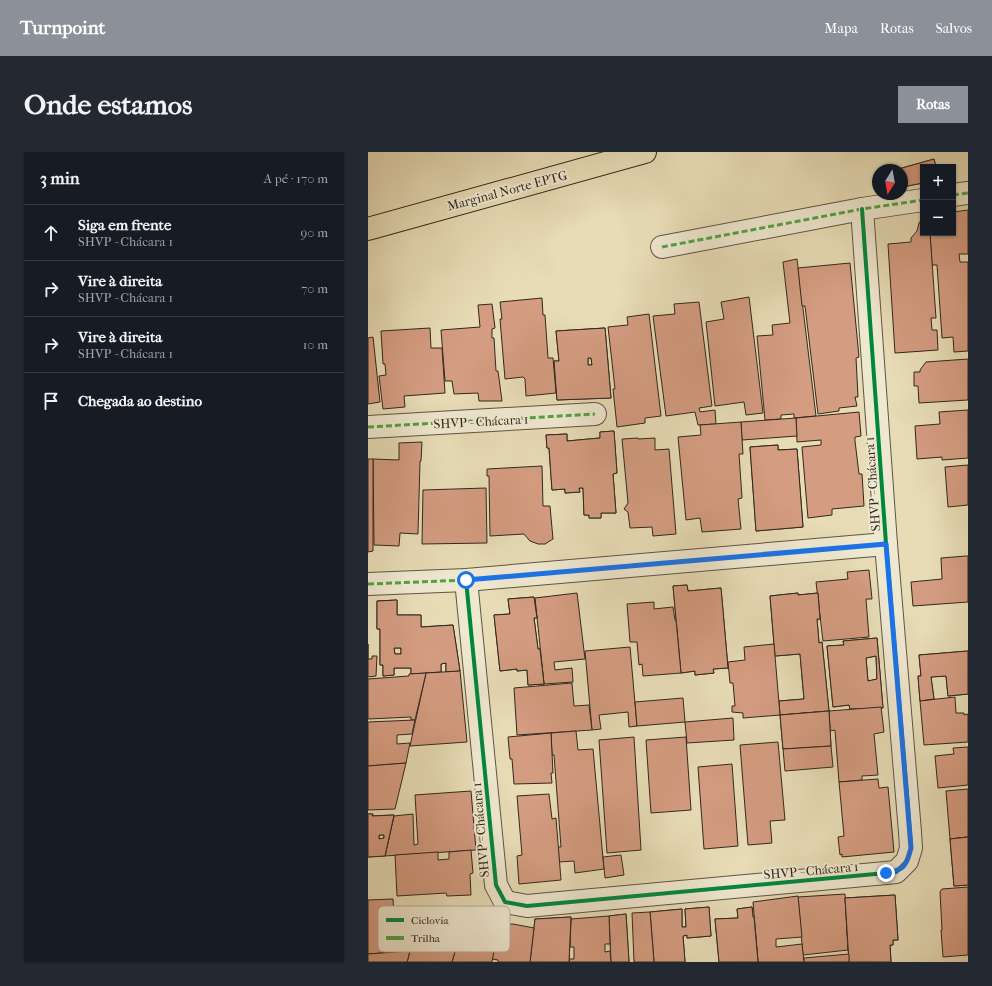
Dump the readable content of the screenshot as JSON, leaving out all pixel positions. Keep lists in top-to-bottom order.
{
  "streets": {
    "main road": ["Marginal Norte EPTG"],
    "street": ["SHVP - Chácara 1"]
  },
  "legend": ["Ciclovia", "Trilha"],
  "north": "bottom",
  "page": {
    "header": "Turnpoint",
    "nav": ["Mapa", "Rotas", "Salvos"],
    "buttons": "Rotas",
    "title": "Onde estamos",
    "heading": ["3 min", "A pé · 170 m"],
    "map_buttons": ["+", "−"],
    "list": [
      ["Siga em frente", "SHVP - Chácara 1", "90 m"],
      ["Vire à direita", "SHVP - Chácara 1", "70 m"],
      ["Vire à direita", "SHVP - Chácara 1", "10 m"],
      "Chegada ao destino"
    ]
  }
}
